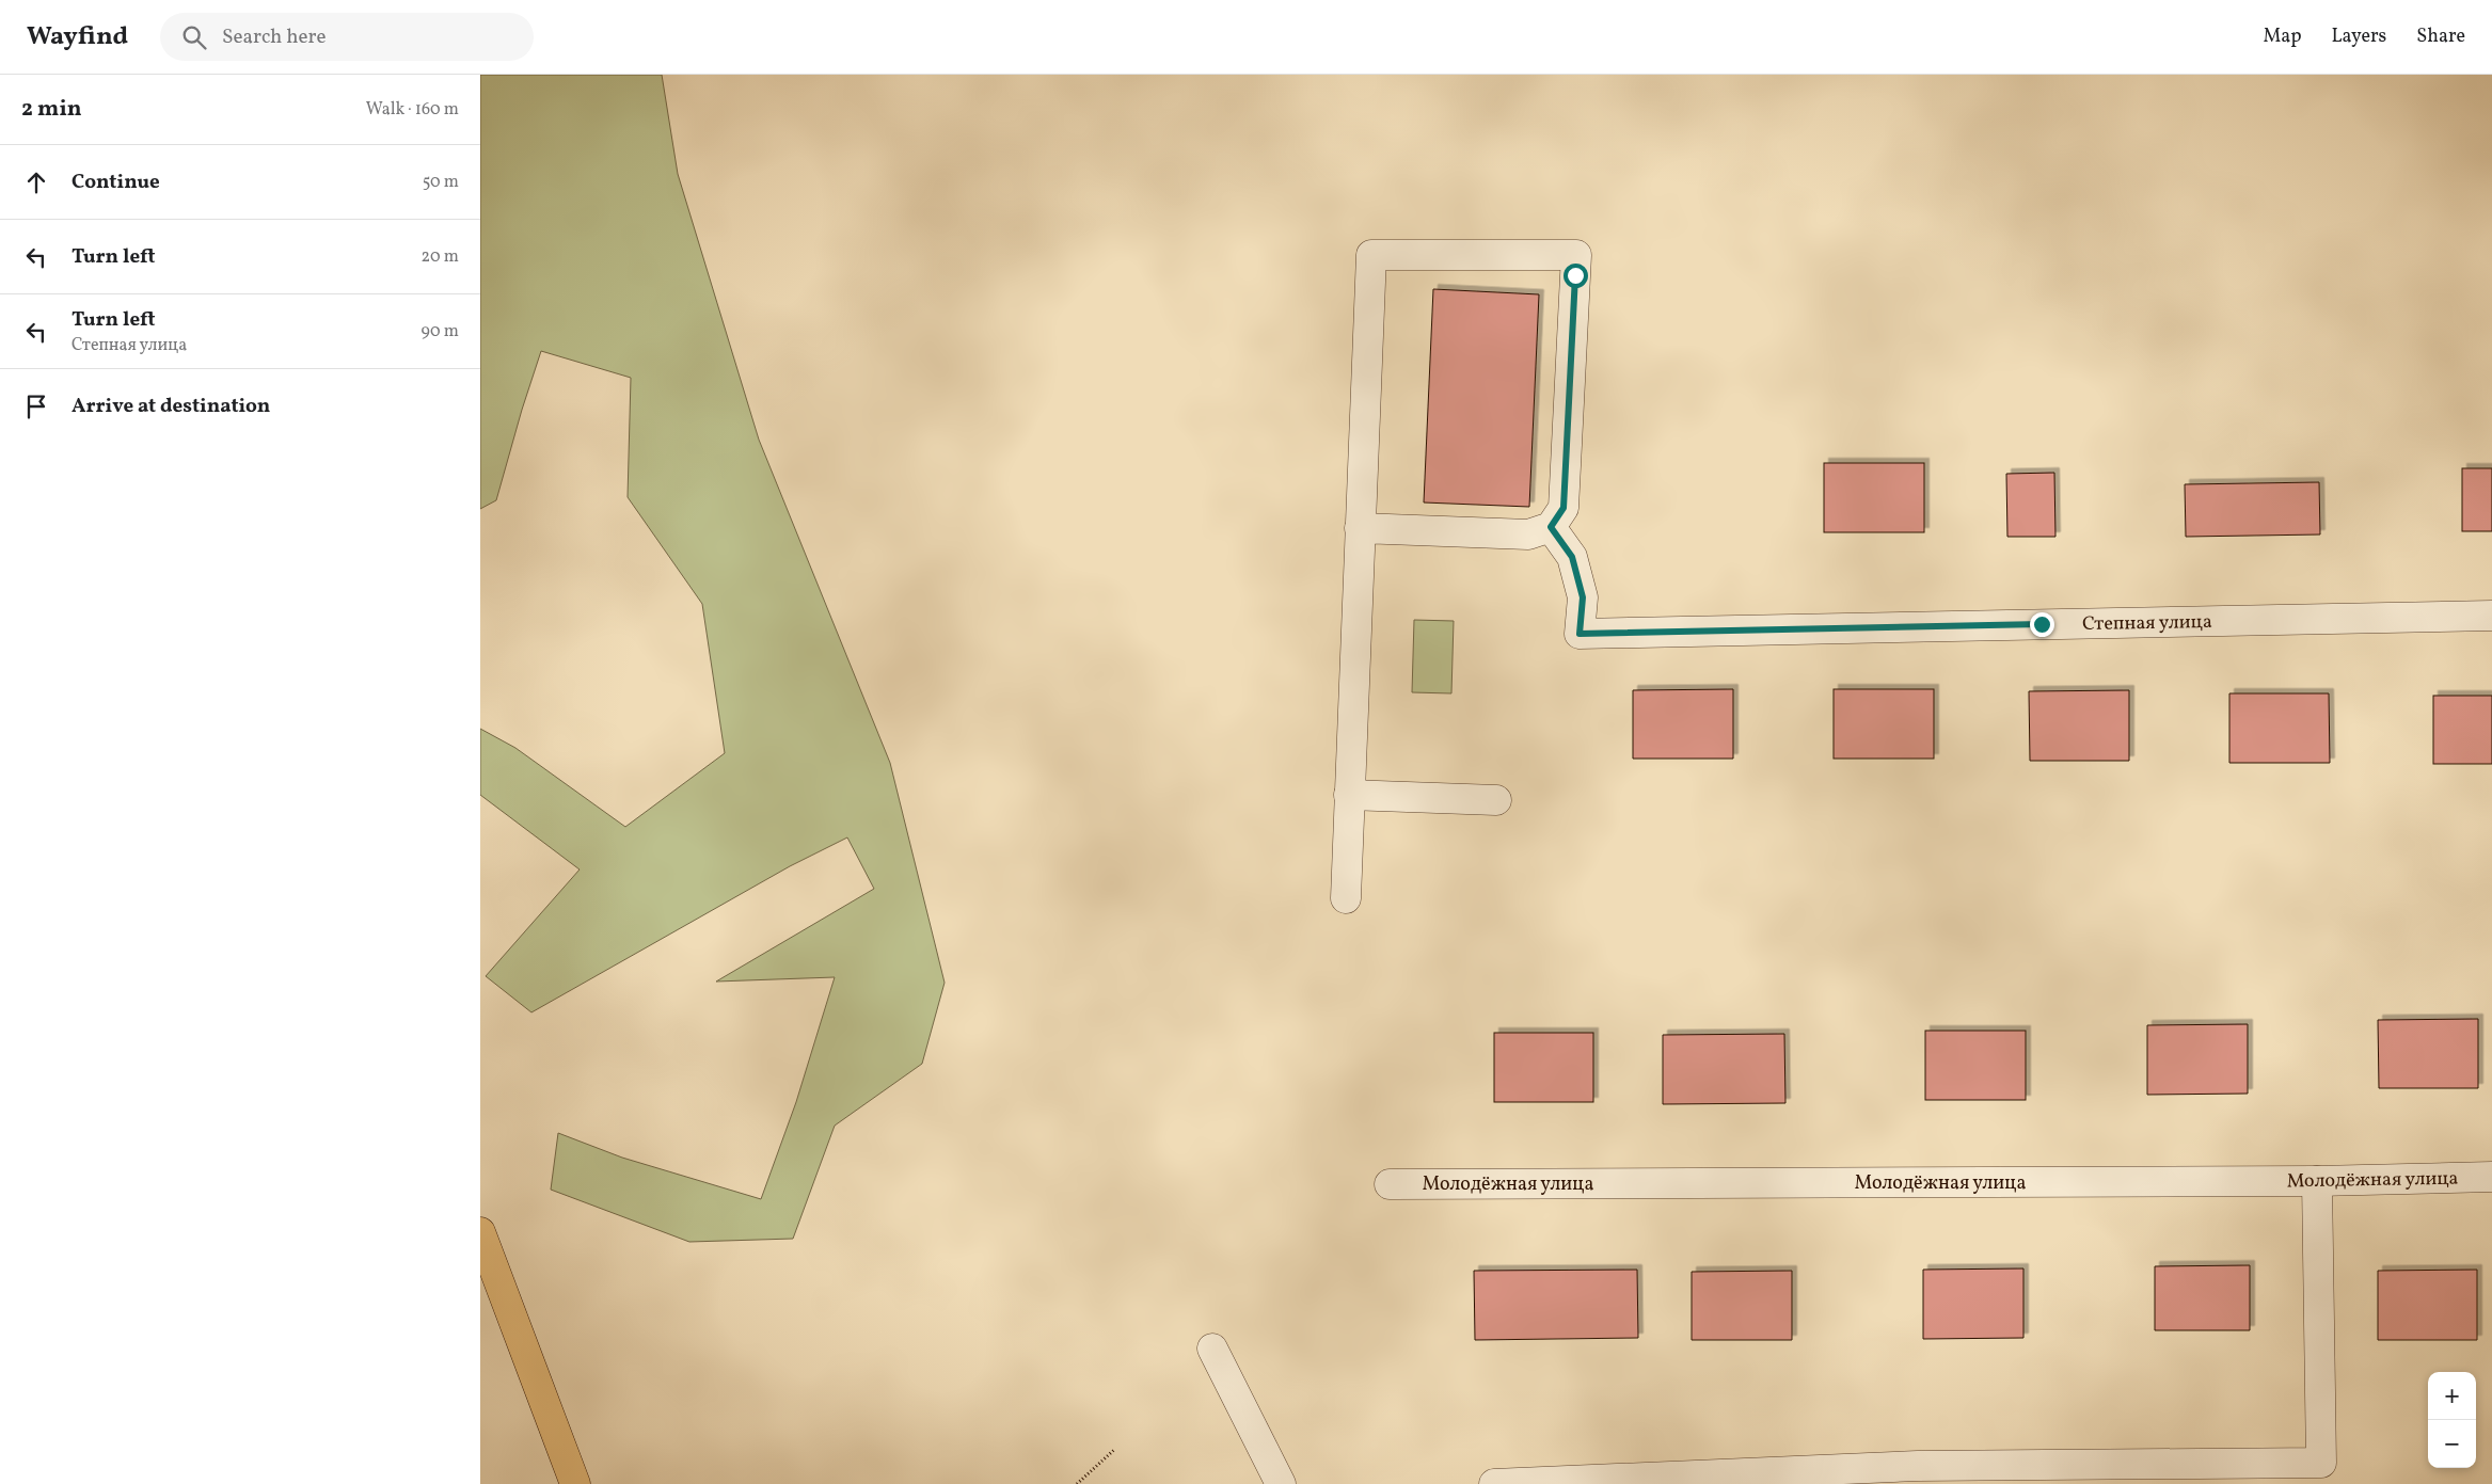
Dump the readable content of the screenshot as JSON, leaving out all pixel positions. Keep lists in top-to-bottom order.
{
  "streets": {
    "street": ["Степная улица", "Молодёжная улица"]
  },
  "page": {
    "header": "Wayfind",
    "search": "Search here",
    "nav": ["Map", "Layers", "Share"],
    "heading": ["2 min", "Walk · 160 m"],
    "list": [
      ["Continue", "50 m"],
      ["Turn left", "20 m"],
      ["Turn left", "Степная улица", "90 m"],
      "Arrive at destination"
    ],
    "map_buttons": ["+", "−"]
  }
}
